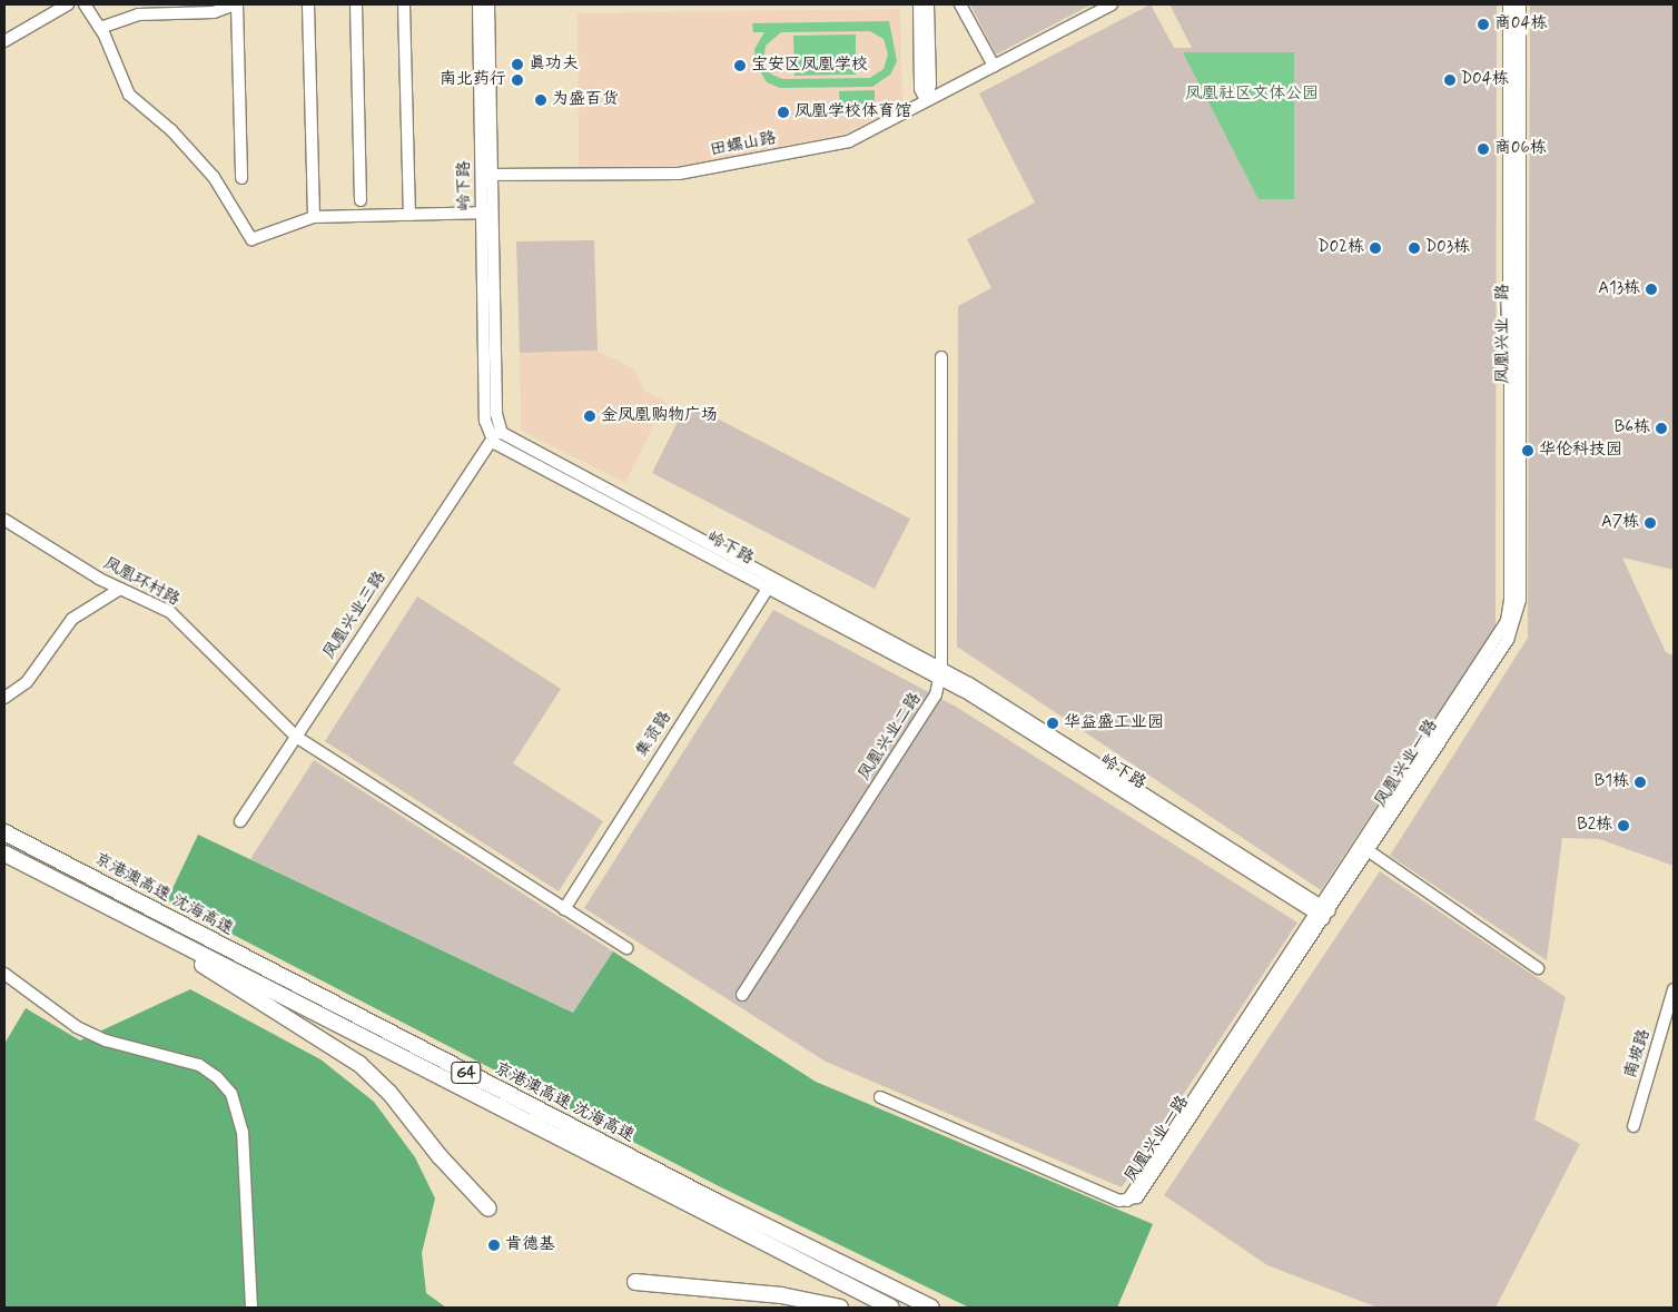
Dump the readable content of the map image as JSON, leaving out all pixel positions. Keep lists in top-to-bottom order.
{
  "streets": {
    "highway": ["京港澳高速 沈海高速", "G4"],
    "street": [
      "田螺山路",
      "岭下路",
      "凤凰兴业一路",
      "凤凰环村路",
      "凤凰兴业三路",
      "集资路",
      "凤凰兴业二路",
      "南坡路"
    ]
  },
  "crossings": [
    ["田螺山路", "岭下路"],
    ["岭下路", "凤凰兴业一路"],
    ["岭下路", "凤凰兴业三路"],
    ["岭下路", "集资路"],
    ["岭下路", "凤凰兴业二路"],
    ["凤凰环村路", "凤凰兴业三路"],
    ["凤凰环村路", "集资路"]
  ],
  "parks": ["凤凰社区文体公园"],
  "places": [
    "商04栋",
    "真功夫",
    "宝安区凤凰学校",
    "南北药行",
    "D04栋",
    "为盛百货",
    "凤凰学校体育馆",
    "商06栋",
    "D02栋",
    "D03栋",
    "A13栋",
    "金凤凰购物广场",
    "B6栋",
    "华伦科技园",
    "A7栋",
    "华益盛工业园",
    "B1栋",
    "B2栋",
    "肯德基"
  ]
}
